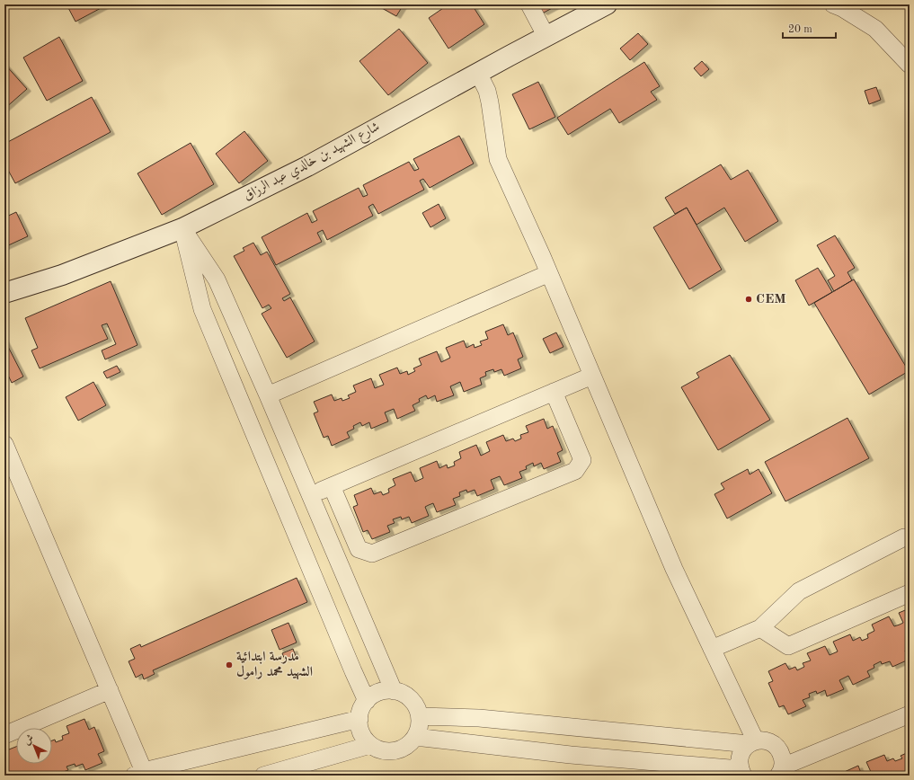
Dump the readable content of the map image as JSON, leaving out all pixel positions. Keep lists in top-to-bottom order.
{
  "streets": {
    "main road": ["شارع الشهيد بن خالدي عبد الرزاق"]
  },
  "places": ["CEM", "مدرسة ابتدائية الشهيد محمد رامول"],
  "scale_bar": "20 m",
  "north": "top left"
}
